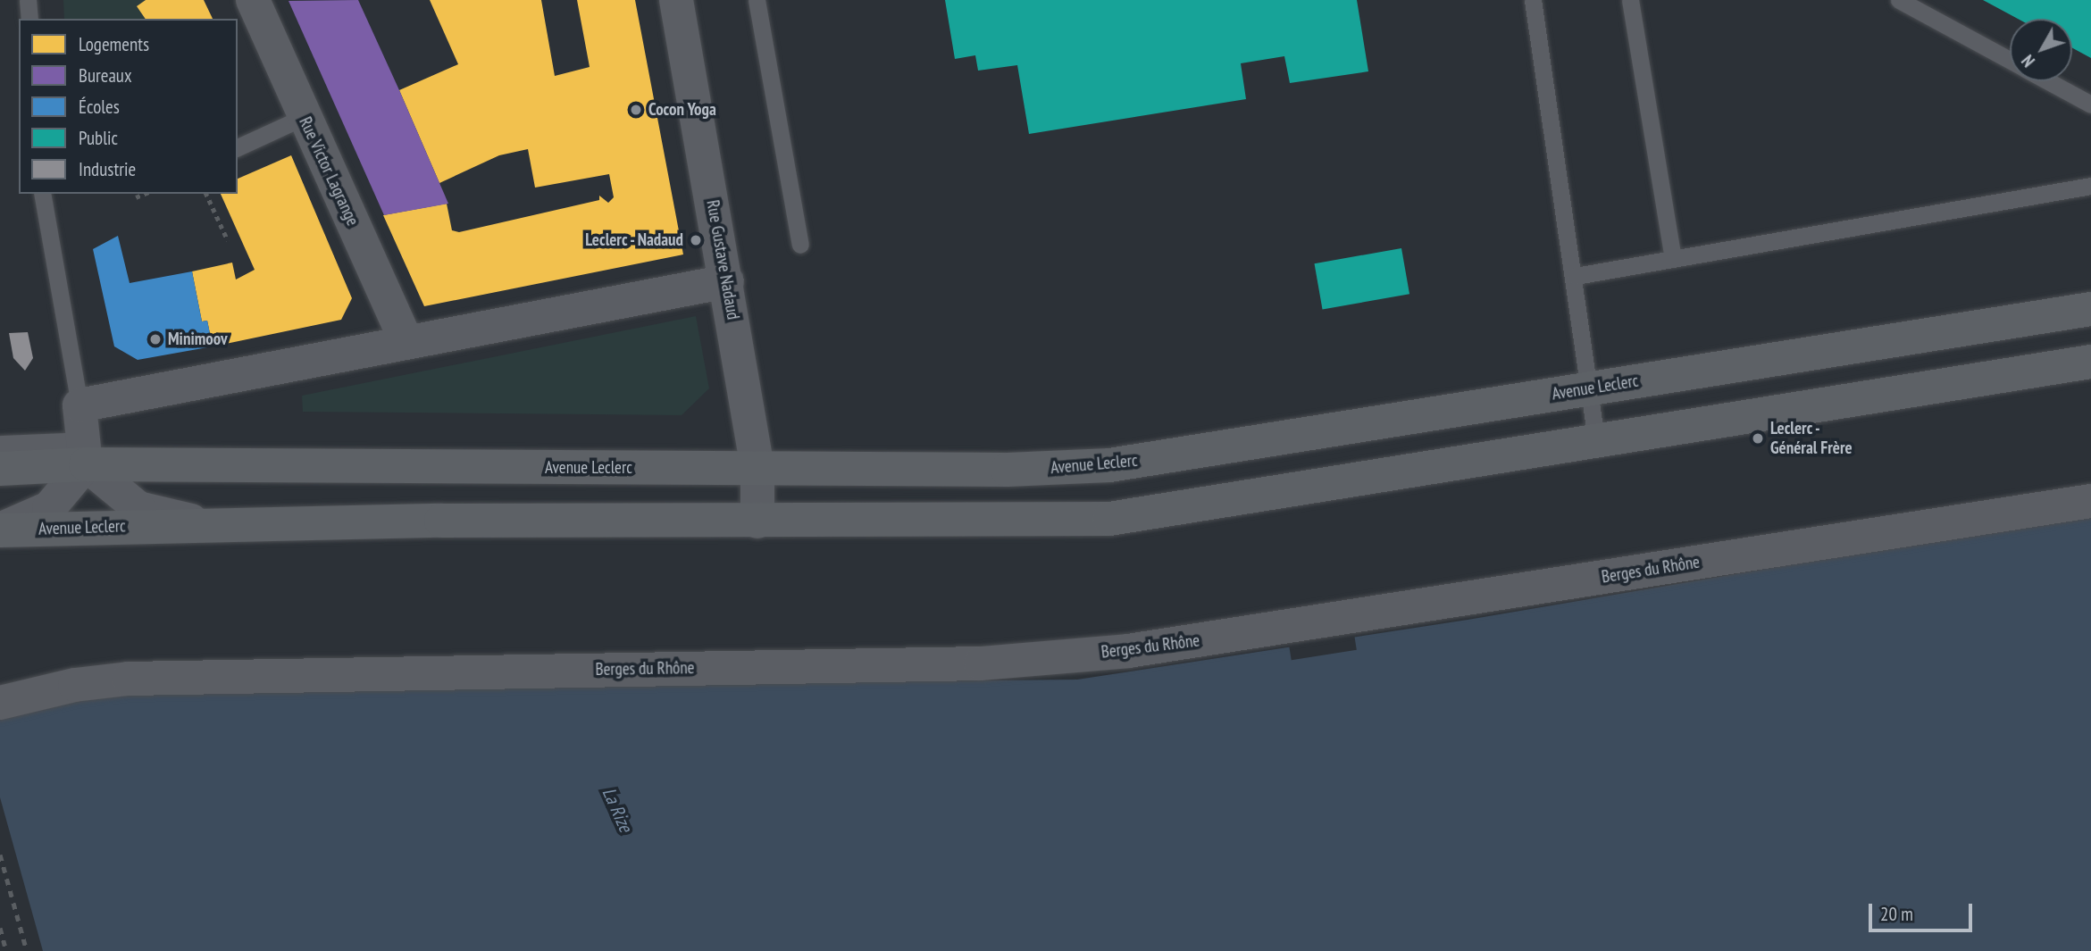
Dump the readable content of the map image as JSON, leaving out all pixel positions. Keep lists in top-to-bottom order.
{
  "streets": {
    "main road": ["Avenue Leclerc"],
    "street": ["Rue Victor Lagrange", "Rue Gustave Nadaud", "Berges du Rhône"]
  },
  "crossings": [
    ["Rue Gustave Nadaud", "Avenue Leclerc"]
  ],
  "water": ["La Rize"],
  "places": [
    "Cocon Yoga",
    "Leclerc - Nadaud",
    "Minimoov",
    "Leclerc - Général Frère"
  ],
  "legend": [
    "Logements",
    "Bureaux",
    "Écoles",
    "Public",
    "Industrie"
  ],
  "scale_bar": "20 m",
  "north": "bottom left"
}
